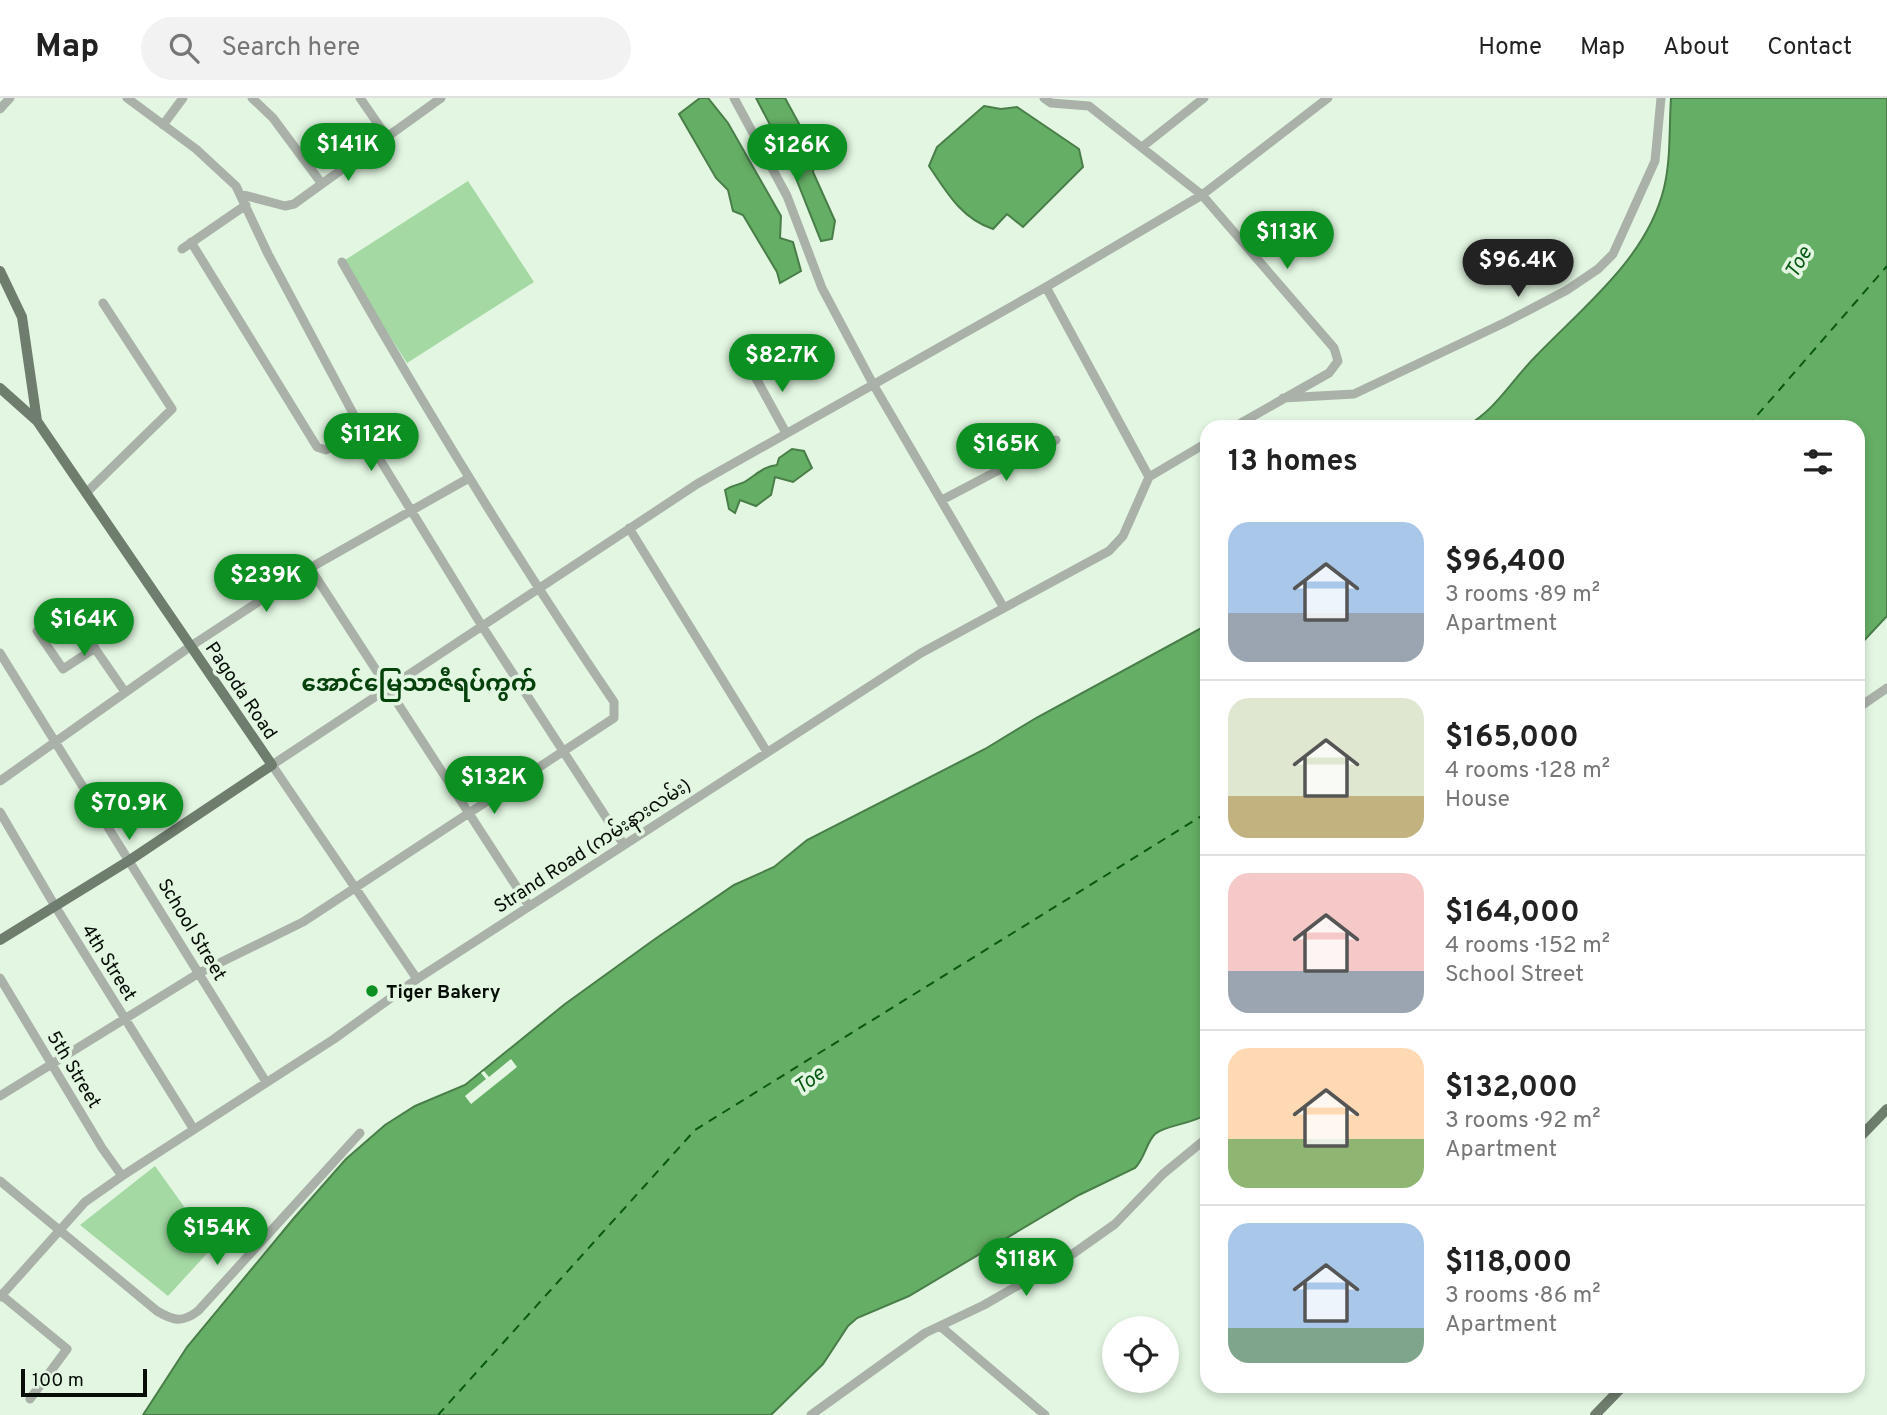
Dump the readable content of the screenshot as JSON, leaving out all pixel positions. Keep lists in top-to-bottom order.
{
  "streets": {
    "main road": ["Pagoda Road"],
    "street": [
      "Strand Road (ကမ်းနားလမ်း)",
      "School Street",
      "4th Street",
      "5th Street"
    ]
  },
  "crossings": [
    ["Pagoda Road", "Strand Road (ကမ်းနားလမ်း)"],
    ["Strand Road (ကမ်းနားလမ်း)", "School Street"],
    ["Strand Road (ကမ်းနားလမ်း)", "4th Street"],
    ["Strand Road (ကမ်းနားလမ်း)", "5th Street"]
  ],
  "districts": ["အောင်မြေသာဇီရပ်ကွက်"],
  "water": ["Toe"],
  "places": ["Tiger Bakery"],
  "scale_bar": "100 m",
  "page": {
    "header": "Map",
    "search": "Search here",
    "nav": [
      "Home",
      "Map",
      "About",
      "Contact"
    ],
    "price": [
      "$141K",
      "$126K",
      "$113K",
      "$96.4K",
      "$82.7K",
      "$112K",
      "$165K",
      "$239K",
      "$164K",
      "$132K",
      "$70.9K",
      "$154K",
      "$118K"
    ],
    "heading": "13 homes",
    "list": [
      {
        "name": "$96,400",
        "note": "3 rooms · 89 m² · Apartment"
      },
      {
        "name": "$165,000",
        "note": "4 rooms · 128 m² · House"
      },
      {
        "name": "$164,000",
        "note": "4 rooms · 152 m² · School Street"
      },
      {
        "name": "$132,000",
        "note": "3 rooms · 92 m² · Apartment"
      },
      {
        "name": "$118,000",
        "note": "3 rooms · 86 m² · Apartment"
      }
    ],
    "scale": "100 m"
  }
}
